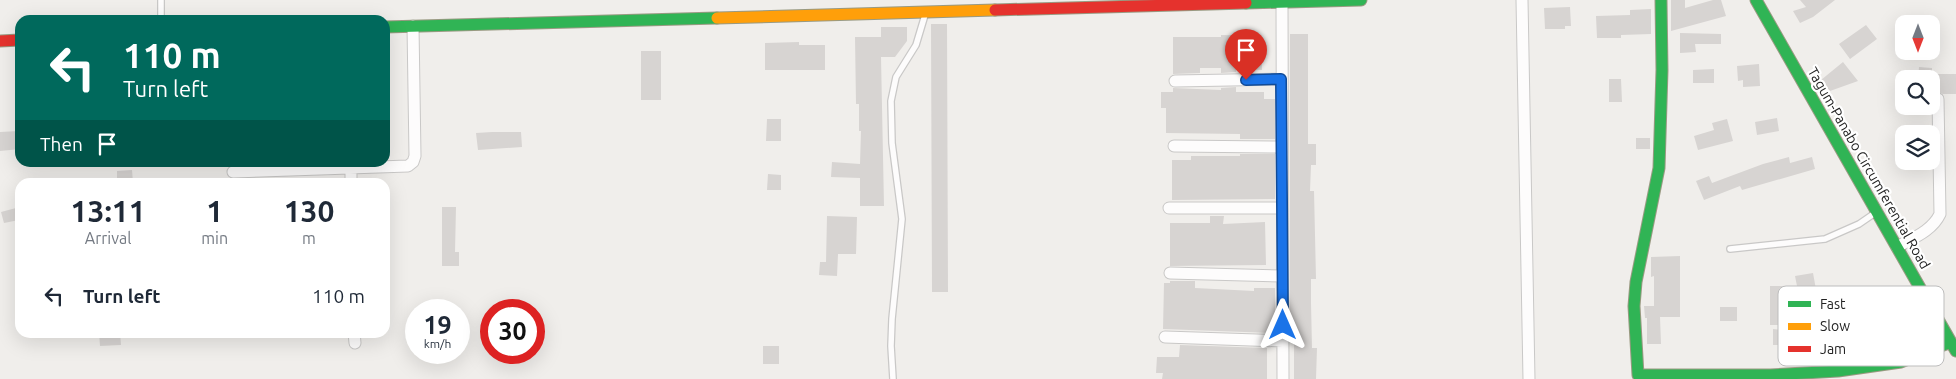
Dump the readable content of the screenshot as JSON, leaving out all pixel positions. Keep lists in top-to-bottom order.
{
  "streets": {
    "main road": ["Tagum-Panabo Circumferential Road"]
  },
  "legend": ["Fast", "Slow", "Jam"],
  "north": "bottom",
  "page": {
    "turn": ["110 m", "Turn left"],
    "then": "Then",
    "eta": [
      "13:11",
      "Arrival",
      "1",
      "min",
      "130",
      "m"
    ],
    "list": [
      {
        "name": "Turn left",
        "value": "110 m"
      }
    ],
    "speed": "19 km/h",
    "limit": "30"
  }
}
